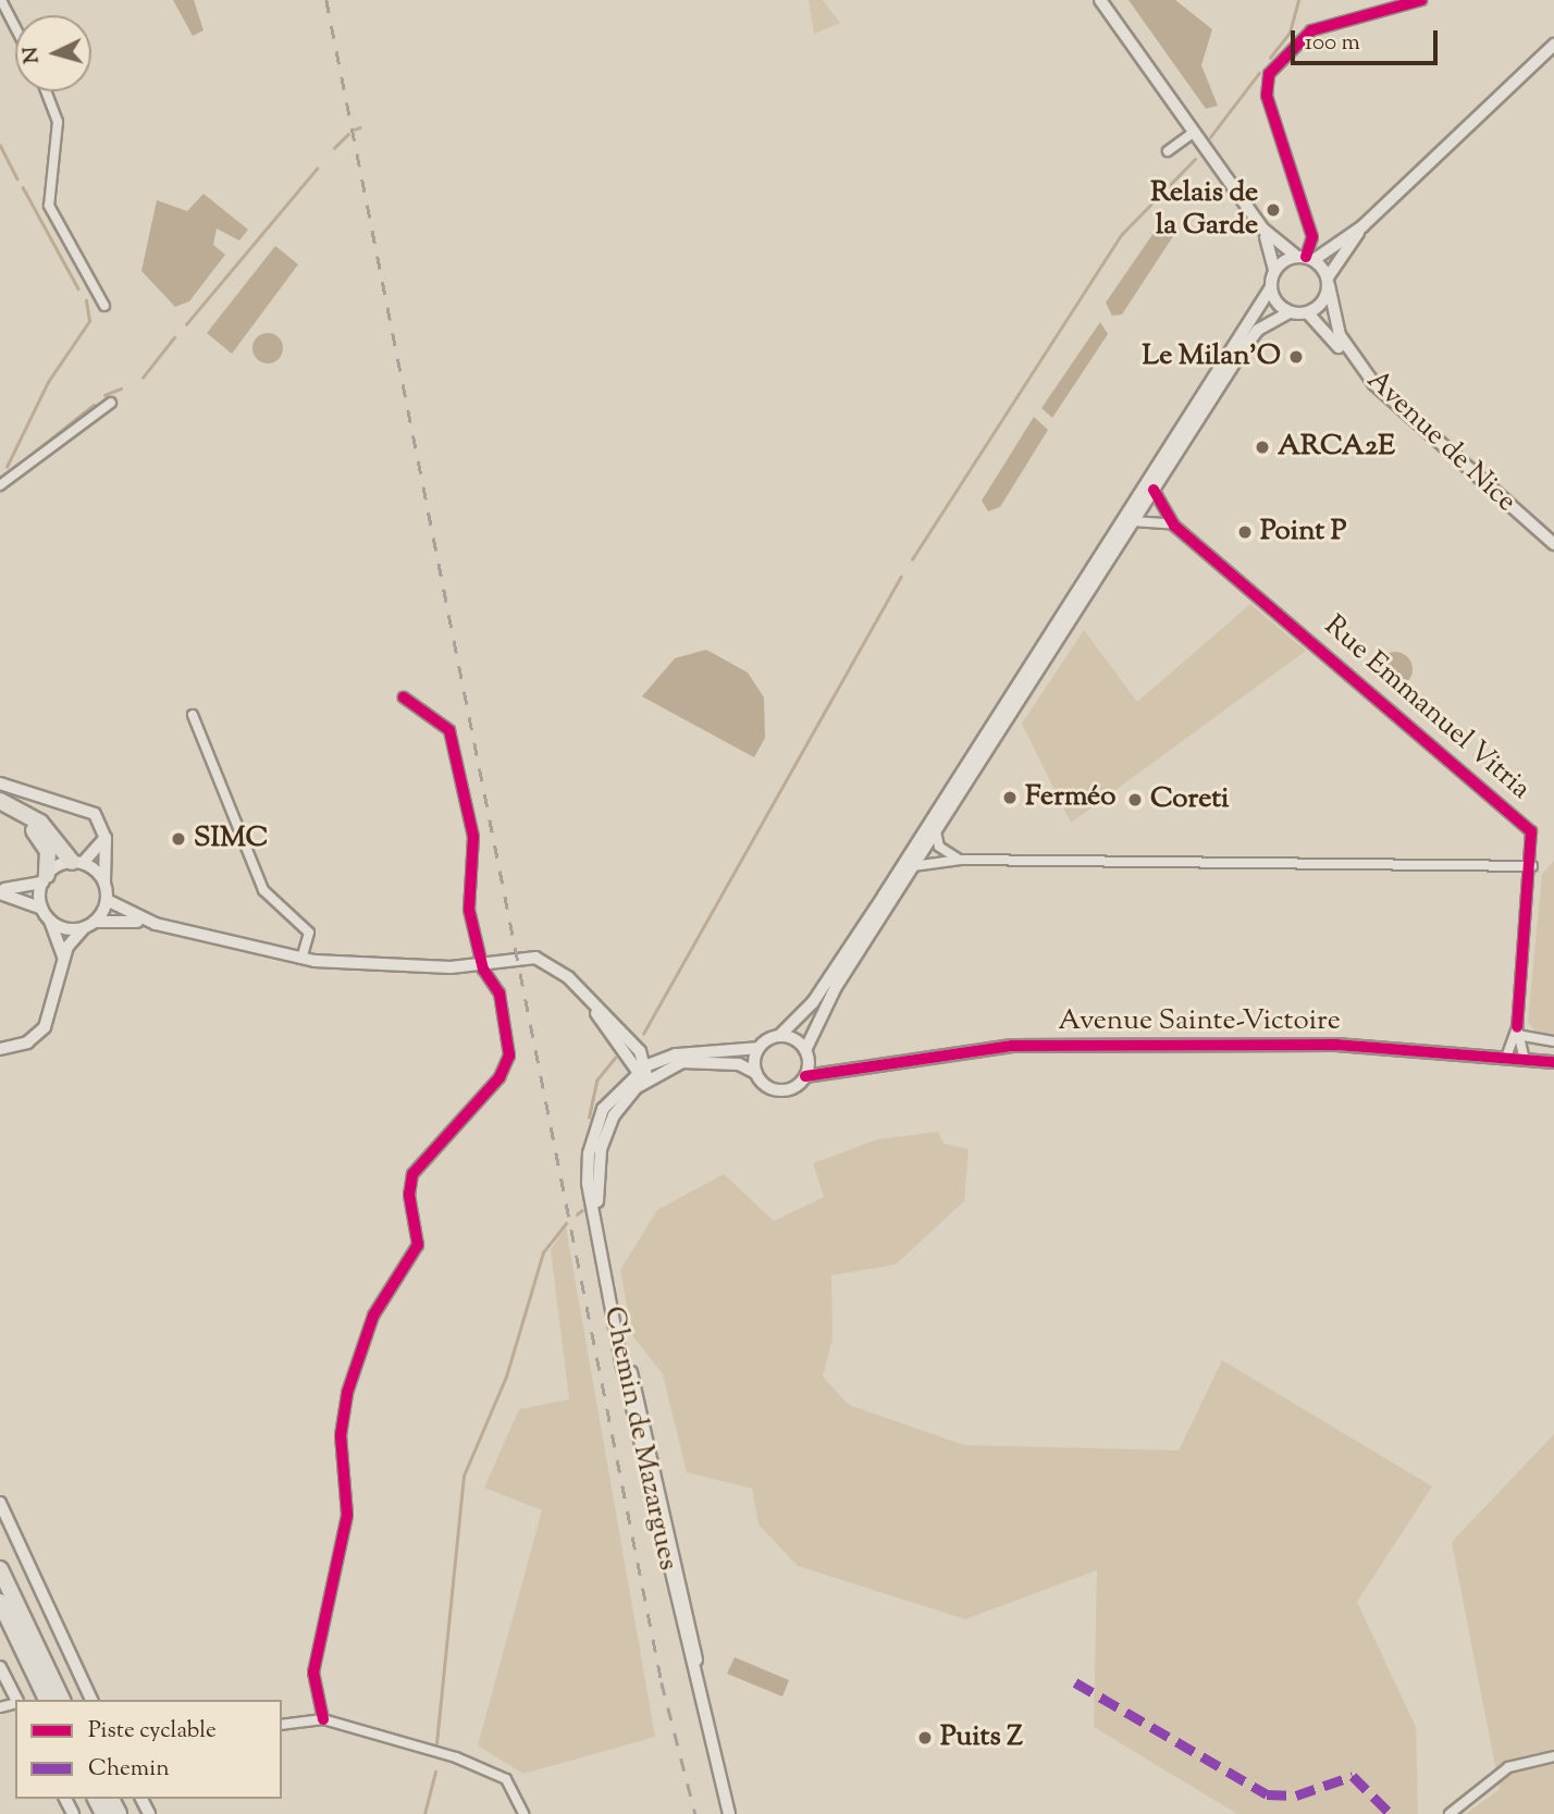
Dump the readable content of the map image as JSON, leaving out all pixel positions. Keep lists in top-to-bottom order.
{
  "streets": {
    "main road": ["Avenue de Nice", "Avenue Sainte-Victoire", "Chemin de Mazargues"],
    "street": ["Rue Emmanuel Vitria"]
  },
  "places": [
    "Relais de la Garde",
    "Le Milan'O",
    "ARCA2E",
    "Point P",
    "Ferméo",
    "Coreti",
    "SIMC",
    "Puits Z"
  ],
  "legend": ["Piste cyclable", "Chemin"],
  "scale_bar": "100 m",
  "north": "left"
}
